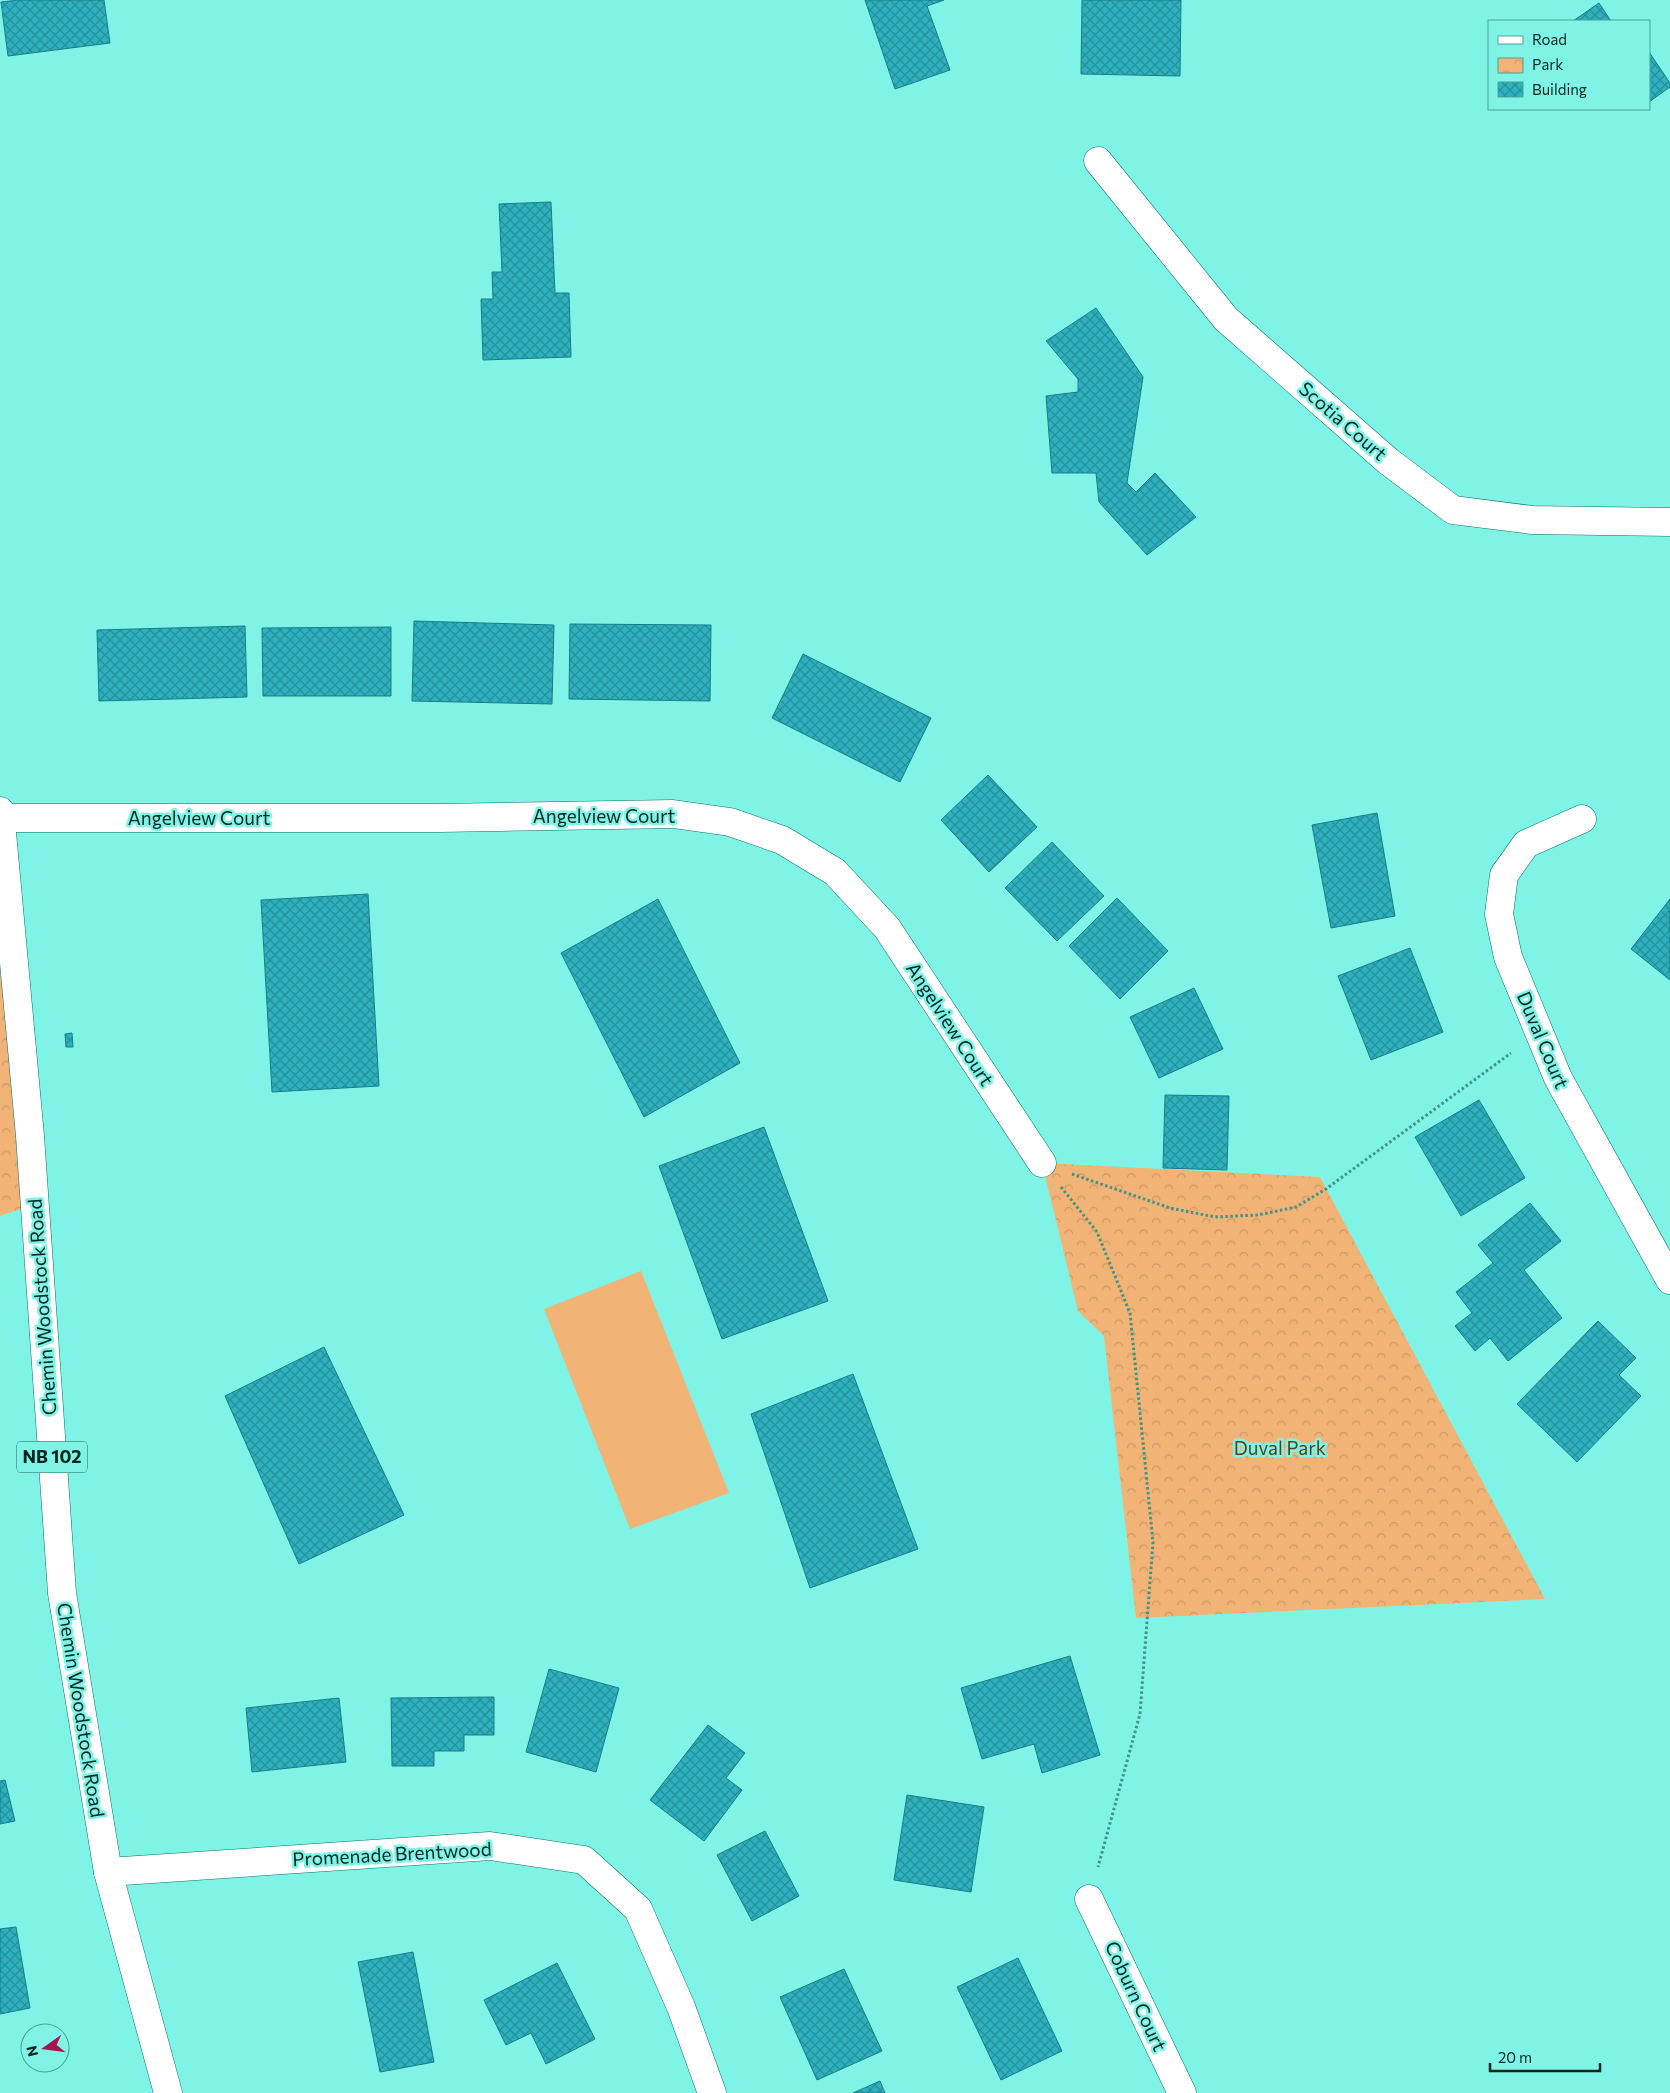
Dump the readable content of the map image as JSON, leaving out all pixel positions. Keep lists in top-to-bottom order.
{
  "streets": {
    "street": [
      "Scotia Court",
      "Angelview Court",
      "Duval Court",
      "Chemin Woodstock Road",
      "NB 102",
      "Promenade Brentwood",
      "Coburn Court"
    ]
  },
  "crossings": [
    ["Angelview Court", "Chemin Woodstock Road"],
    ["Chemin Woodstock Road", "Promenade Brentwood"]
  ],
  "parks": ["Duval Park"],
  "legend": ["Road", "Park", "Building"],
  "scale_bar": "20 m",
  "north": "left"
}
